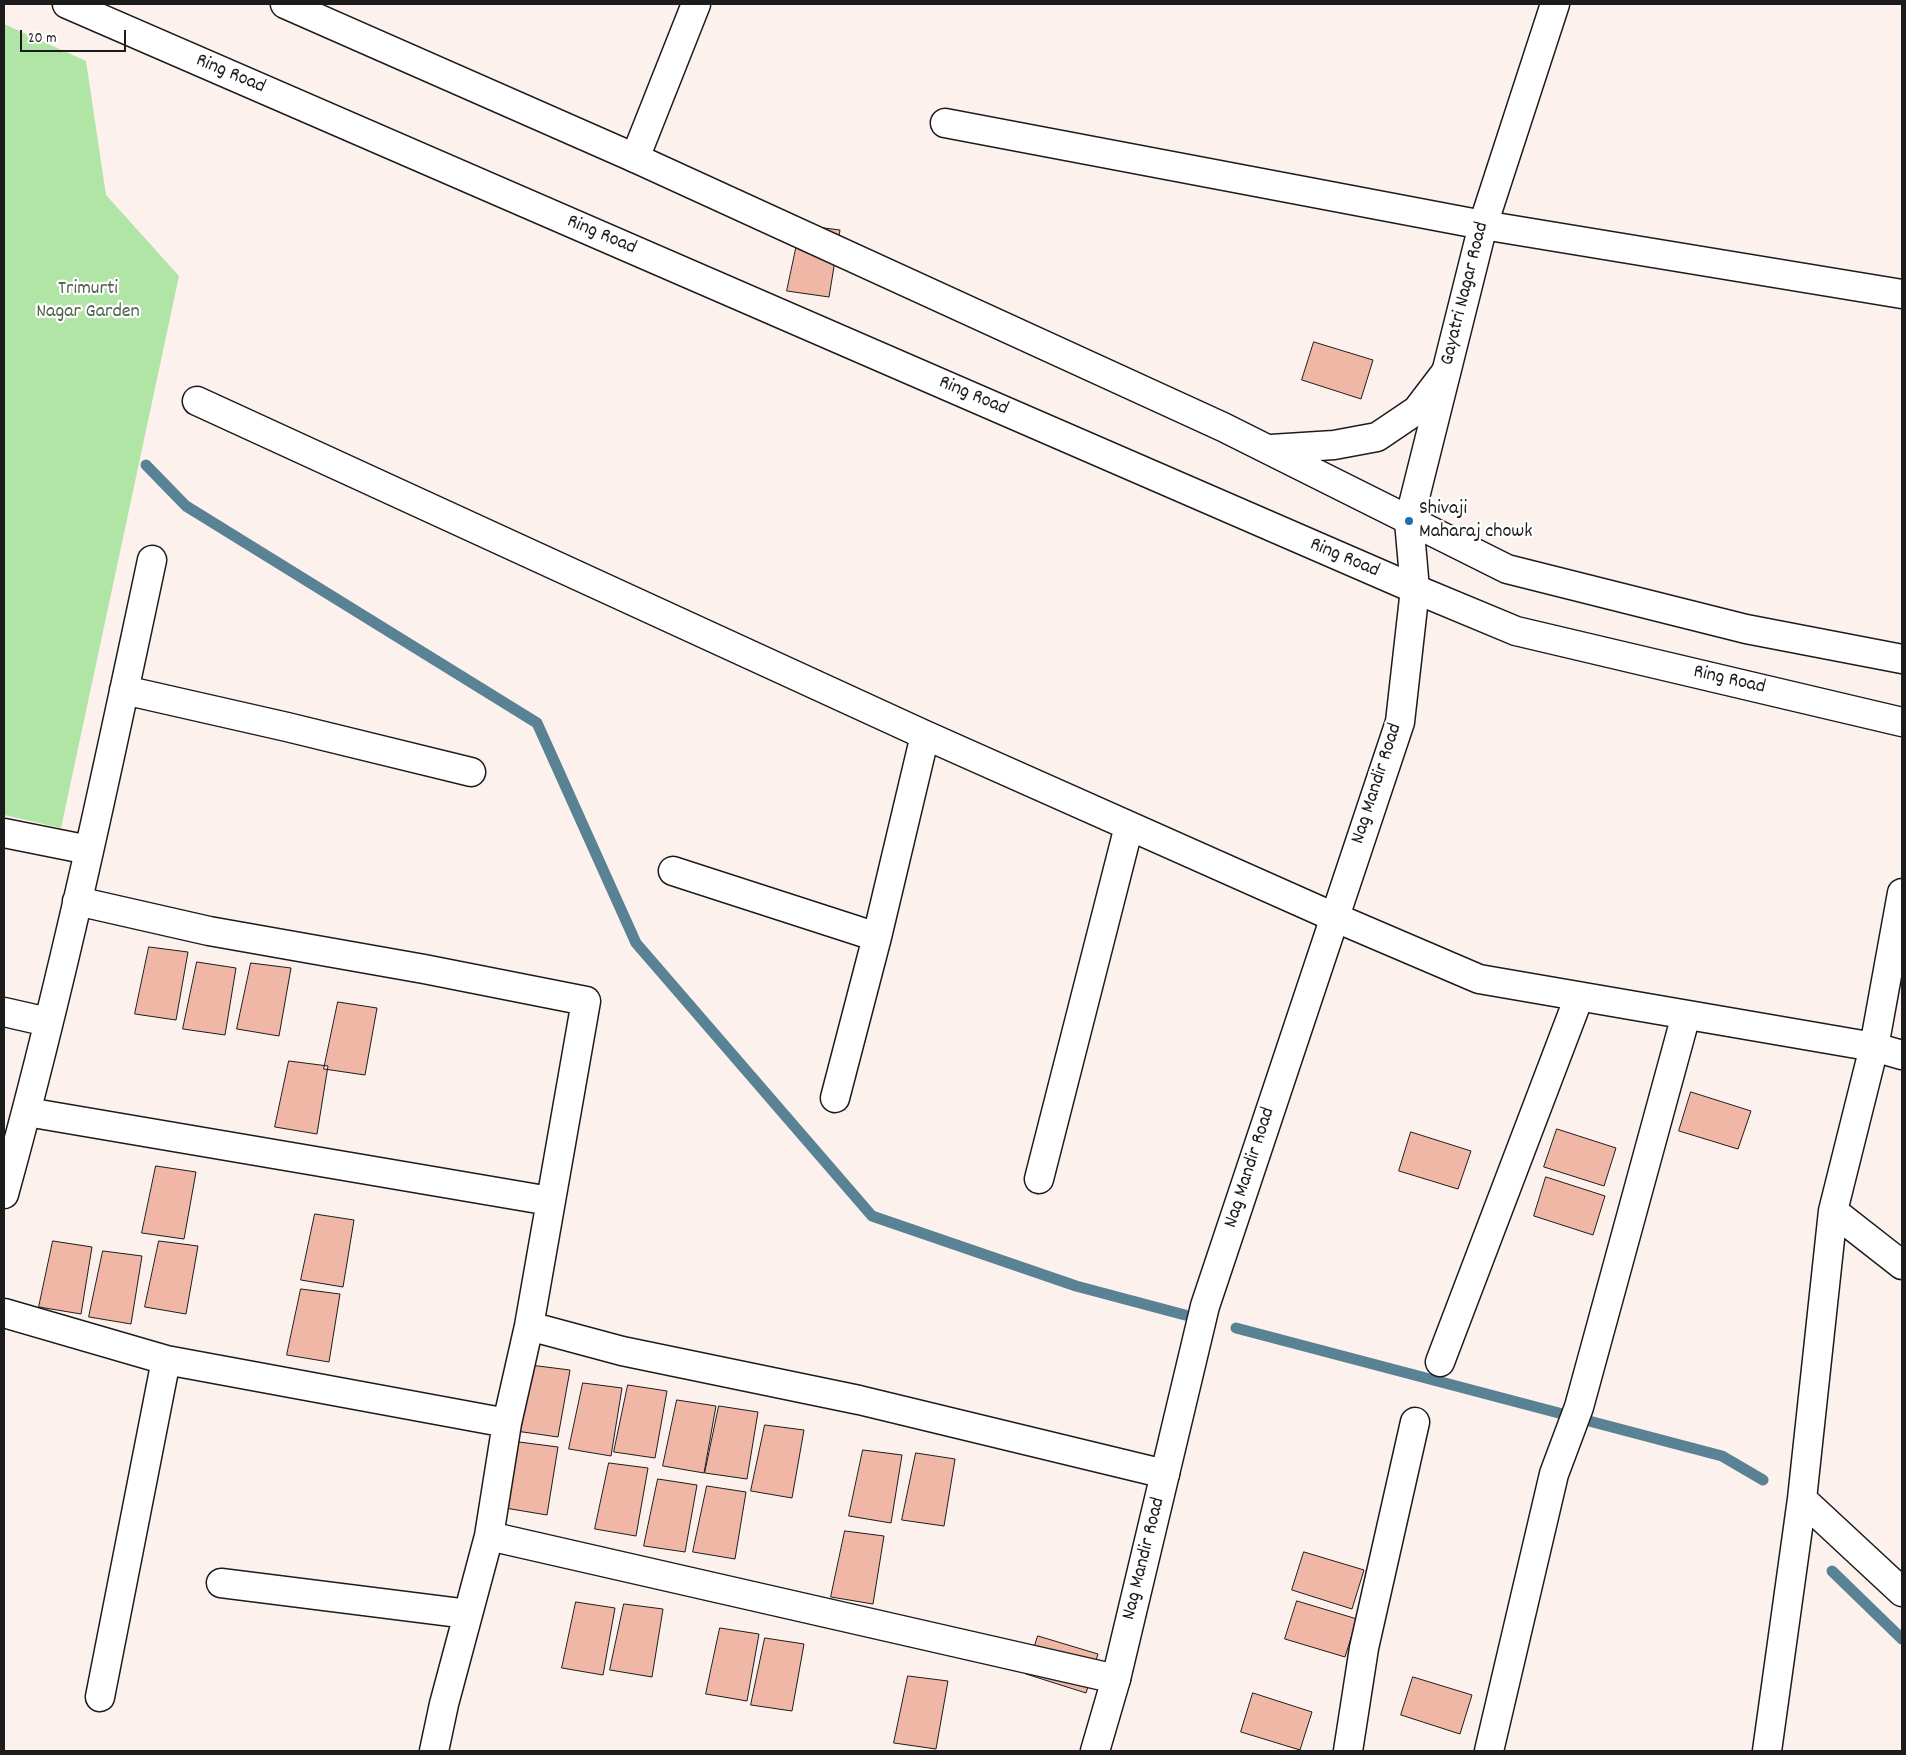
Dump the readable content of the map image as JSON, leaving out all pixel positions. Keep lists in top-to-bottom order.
{
  "streets": {
    "street": ["Ring Road", "Gayatri Nagar Road", "Nag Mandir Road"]
  },
  "crossings": [
    ["Ring Road", "Gayatri Nagar Road"],
    ["Ring Road", "Nag Mandir Road"],
    ["Gayatri Nagar Road", "Nag Mandir Road"]
  ],
  "parks": ["Trimurti Nagar Garden"],
  "places": ["Shivaji Maharaj chowk"],
  "scale_bar": "20 m"
}
